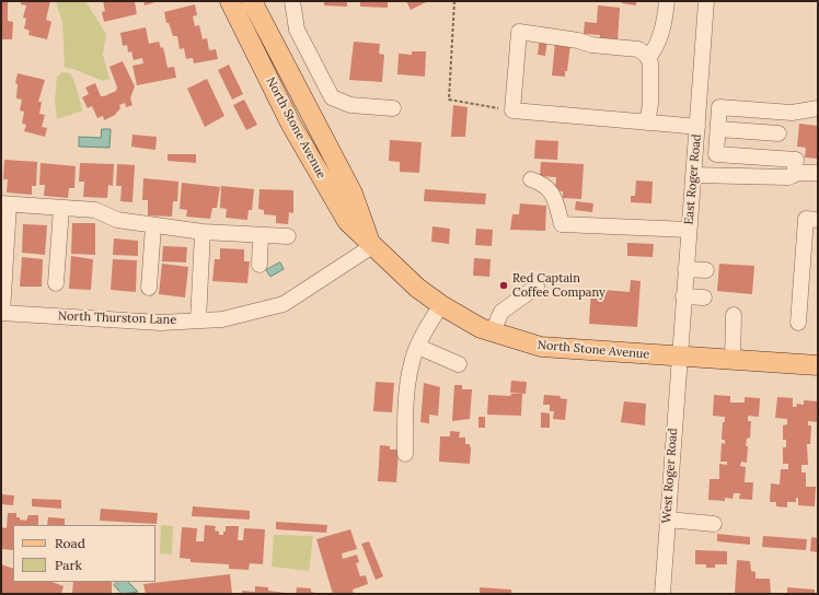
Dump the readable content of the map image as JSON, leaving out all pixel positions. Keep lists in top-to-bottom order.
{
  "streets": {
    "main road": ["North Stone Avenue"],
    "street": ["East Roger Road", "North Thurston Lane", "West Roger Road"]
  },
  "crossings": [
    ["North Stone Avenue", "East Roger Road"],
    ["North Stone Avenue", "North Thurston Lane"],
    ["North Stone Avenue", "West Roger Road"],
    ["East Roger Road", "West Roger Road"]
  ],
  "places": ["Red Captain Coffee Company"],
  "legend": ["Road", "Park"]
}
